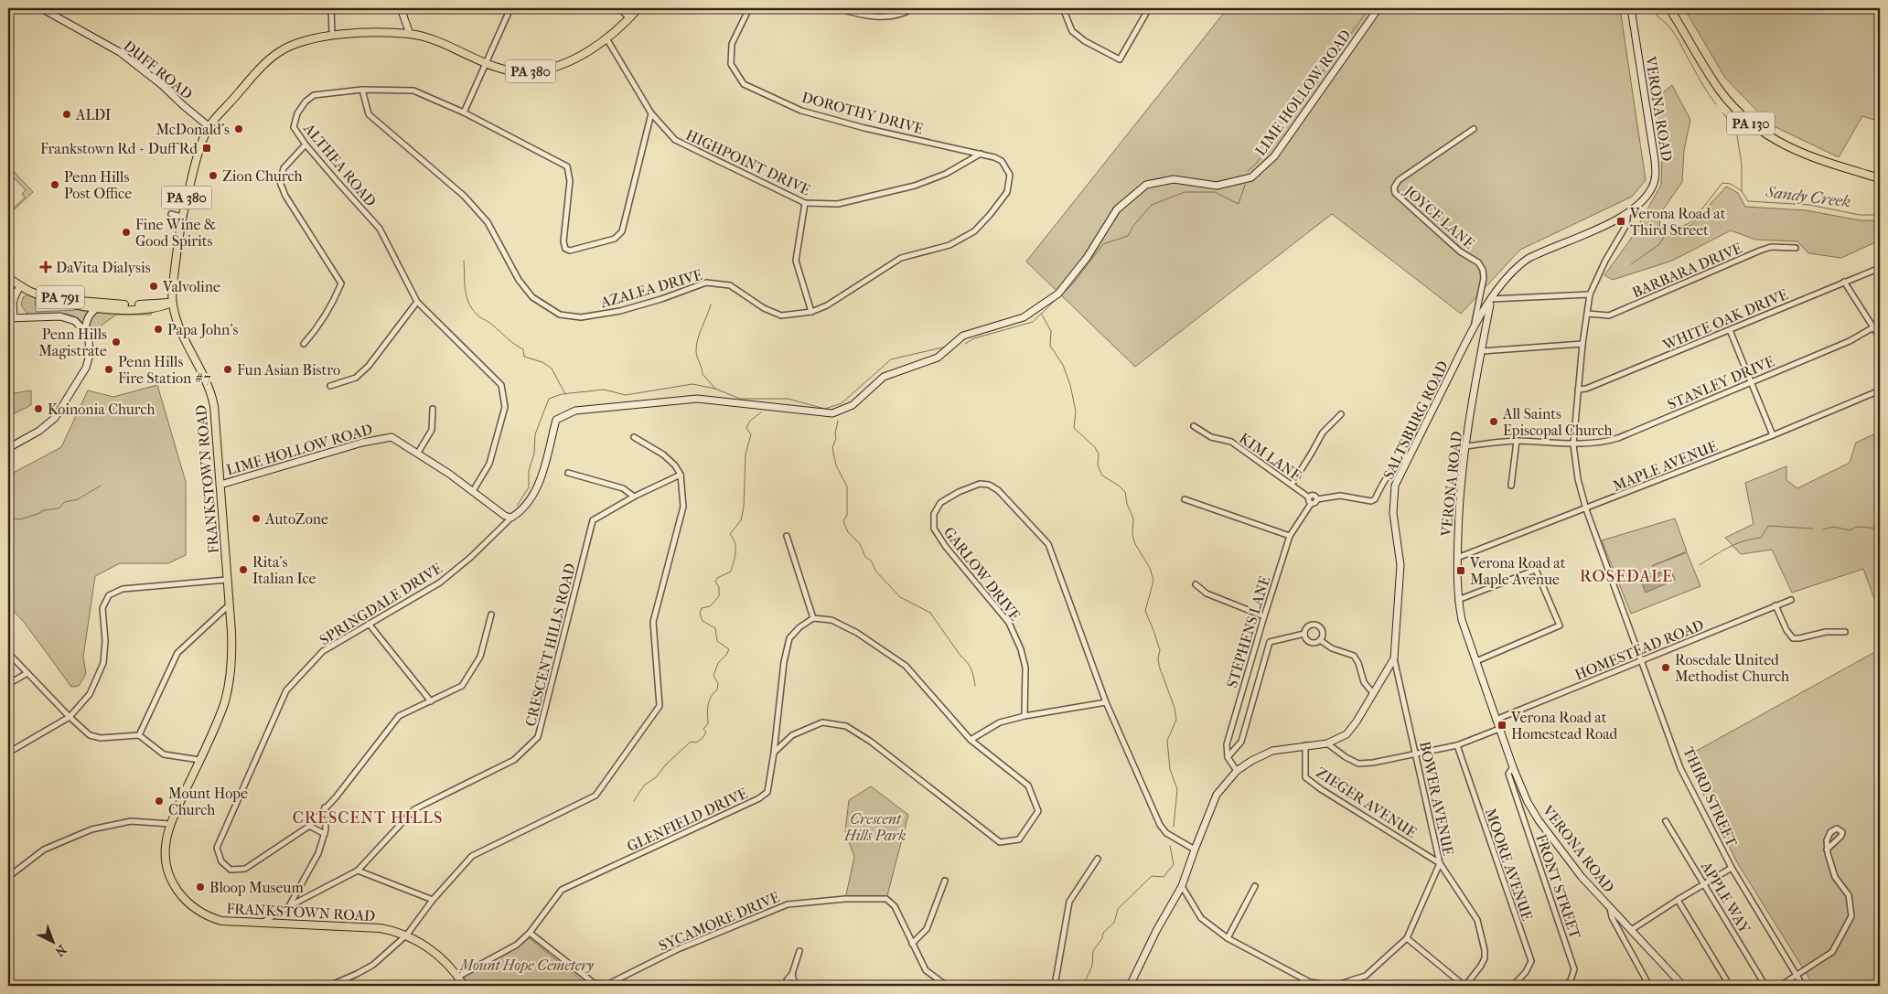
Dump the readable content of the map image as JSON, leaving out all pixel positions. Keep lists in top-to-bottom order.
{
  "streets": {
    "main road": [
      "PA 380",
      "PA 130",
      "PA 791",
      "FRANKSTOWN ROAD"
    ],
    "street": [
      "DUFF ROAD",
      "LIME HOLLOW ROAD",
      "VERONA ROAD",
      "DOROTHY DRIVE",
      "HIGHPOINT DRIVE",
      "ALTHEA ROAD",
      "JOYCE LANE",
      "BARBARA DRIVE",
      "AZALEA DRIVE",
      "WHITE OAK DRIVE",
      "STANLEY DRIVE",
      "SALTSBURG ROAD",
      "KIM LANE",
      "MAPLE AVENUE",
      "GARLOW DRIVE",
      "SPRINGDALE DRIVE",
      "STEPHENS LANE",
      "CRESCENT HILLS ROAD",
      "HOMESTEAD ROAD",
      "THIRD STREET",
      "BOWER AVENUE",
      "ZIEGER AVENUE",
      "GLENFIELD DRIVE",
      "MOORE AVENUE",
      "FRONT STREET",
      "APPLE WAY",
      "SYCAMORE DRIVE"
    ]
  },
  "crossings": [
    ["DUFF ROAD", "FRANKSTOWN ROAD"],
    ["LIME HOLLOW ROAD", "ALTHEA ROAD"],
    ["LIME HOLLOW ROAD", "FRANKSTOWN ROAD"],
    ["LIME HOLLOW ROAD", "SPRINGDALE DRIVE"],
    ["VERONA ROAD", "STANLEY DRIVE"],
    ["VERONA ROAD", "SALTSBURG ROAD"],
    ["VERONA ROAD", "MAPLE AVENUE"],
    ["VERONA ROAD", "HOMESTEAD ROAD"],
    ["VERONA ROAD", "THIRD STREET"],
    ["VERONA ROAD", "FRONT STREET"],
    ["DOROTHY DRIVE", "HIGHPOINT DRIVE"],
    ["DOROTHY DRIVE", "AZALEA DRIVE"],
    ["HIGHPOINT DRIVE", "ALTHEA ROAD"],
    ["HIGHPOINT DRIVE", "AZALEA DRIVE"],
    ["HIGHPOINT DRIVE", "FRANKSTOWN ROAD"],
    ["ALTHEA ROAD", "AZALEA DRIVE"],
    ["JOYCE LANE", "SALTSBURG ROAD"],
    ["BARBARA DRIVE", "THIRD STREET"],
    ["PA 791", "FRANKSTOWN ROAD"],
    ["WHITE OAK DRIVE", "THIRD STREET"],
    ["STANLEY DRIVE", "THIRD STREET"],
    ["SALTSBURG ROAD", "GARLOW DRIVE"],
    ["SALTSBURG ROAD", "BOWER AVENUE"],
    ["SALTSBURG ROAD", "ZIEGER AVENUE"],
    ["KIM LANE", "STEPHENS LANE"],
    ["MAPLE AVENUE", "THIRD STREET"],
    ["FRANKSTOWN ROAD", "CRESCENT HILLS ROAD"],
    ["FRANKSTOWN ROAD", "GLENFIELD DRIVE"],
    ["HOMESTEAD ROAD", "THIRD STREET"],
    ["BOWER AVENUE", "ZIEGER AVENUE"],
    ["GLENFIELD DRIVE", "SYCAMORE DRIVE"]
  ],
  "districts": ["ROSEDALE", "CRESCENT HILLS"],
  "water": ["Sandy Creek"],
  "parks": ["Crescent Hills Park", "Mount Hope Cemetery"],
  "places": {
    "other": [
      "ALDI",
      "McDonald's",
      "Zion Church",
      "Penn Hills Post Office",
      "Fine Wine & Good Spirits",
      "Valvoline",
      "Papa John's",
      "Penn Hills Magistrate",
      "Penn Hills Fire Station #7",
      "Fun Asian Bistro",
      "Koinonia Church",
      "All Saints Episcopal Church",
      "AutoZone",
      "Rita's Italian Ice",
      "Rosedale United Methodist Church",
      "Mount Hope Church",
      "Bloop Museum"
    ],
    "transit": [
      "Frankstown Rd + Duff Rd",
      "Verona Road at Third Street",
      "Verona Road at Maple Avenue",
      "Verona Road at Homestead Road"
    ],
    "health": ["DaVita Dialysis"]
  },
  "north": "bottom right"
}
